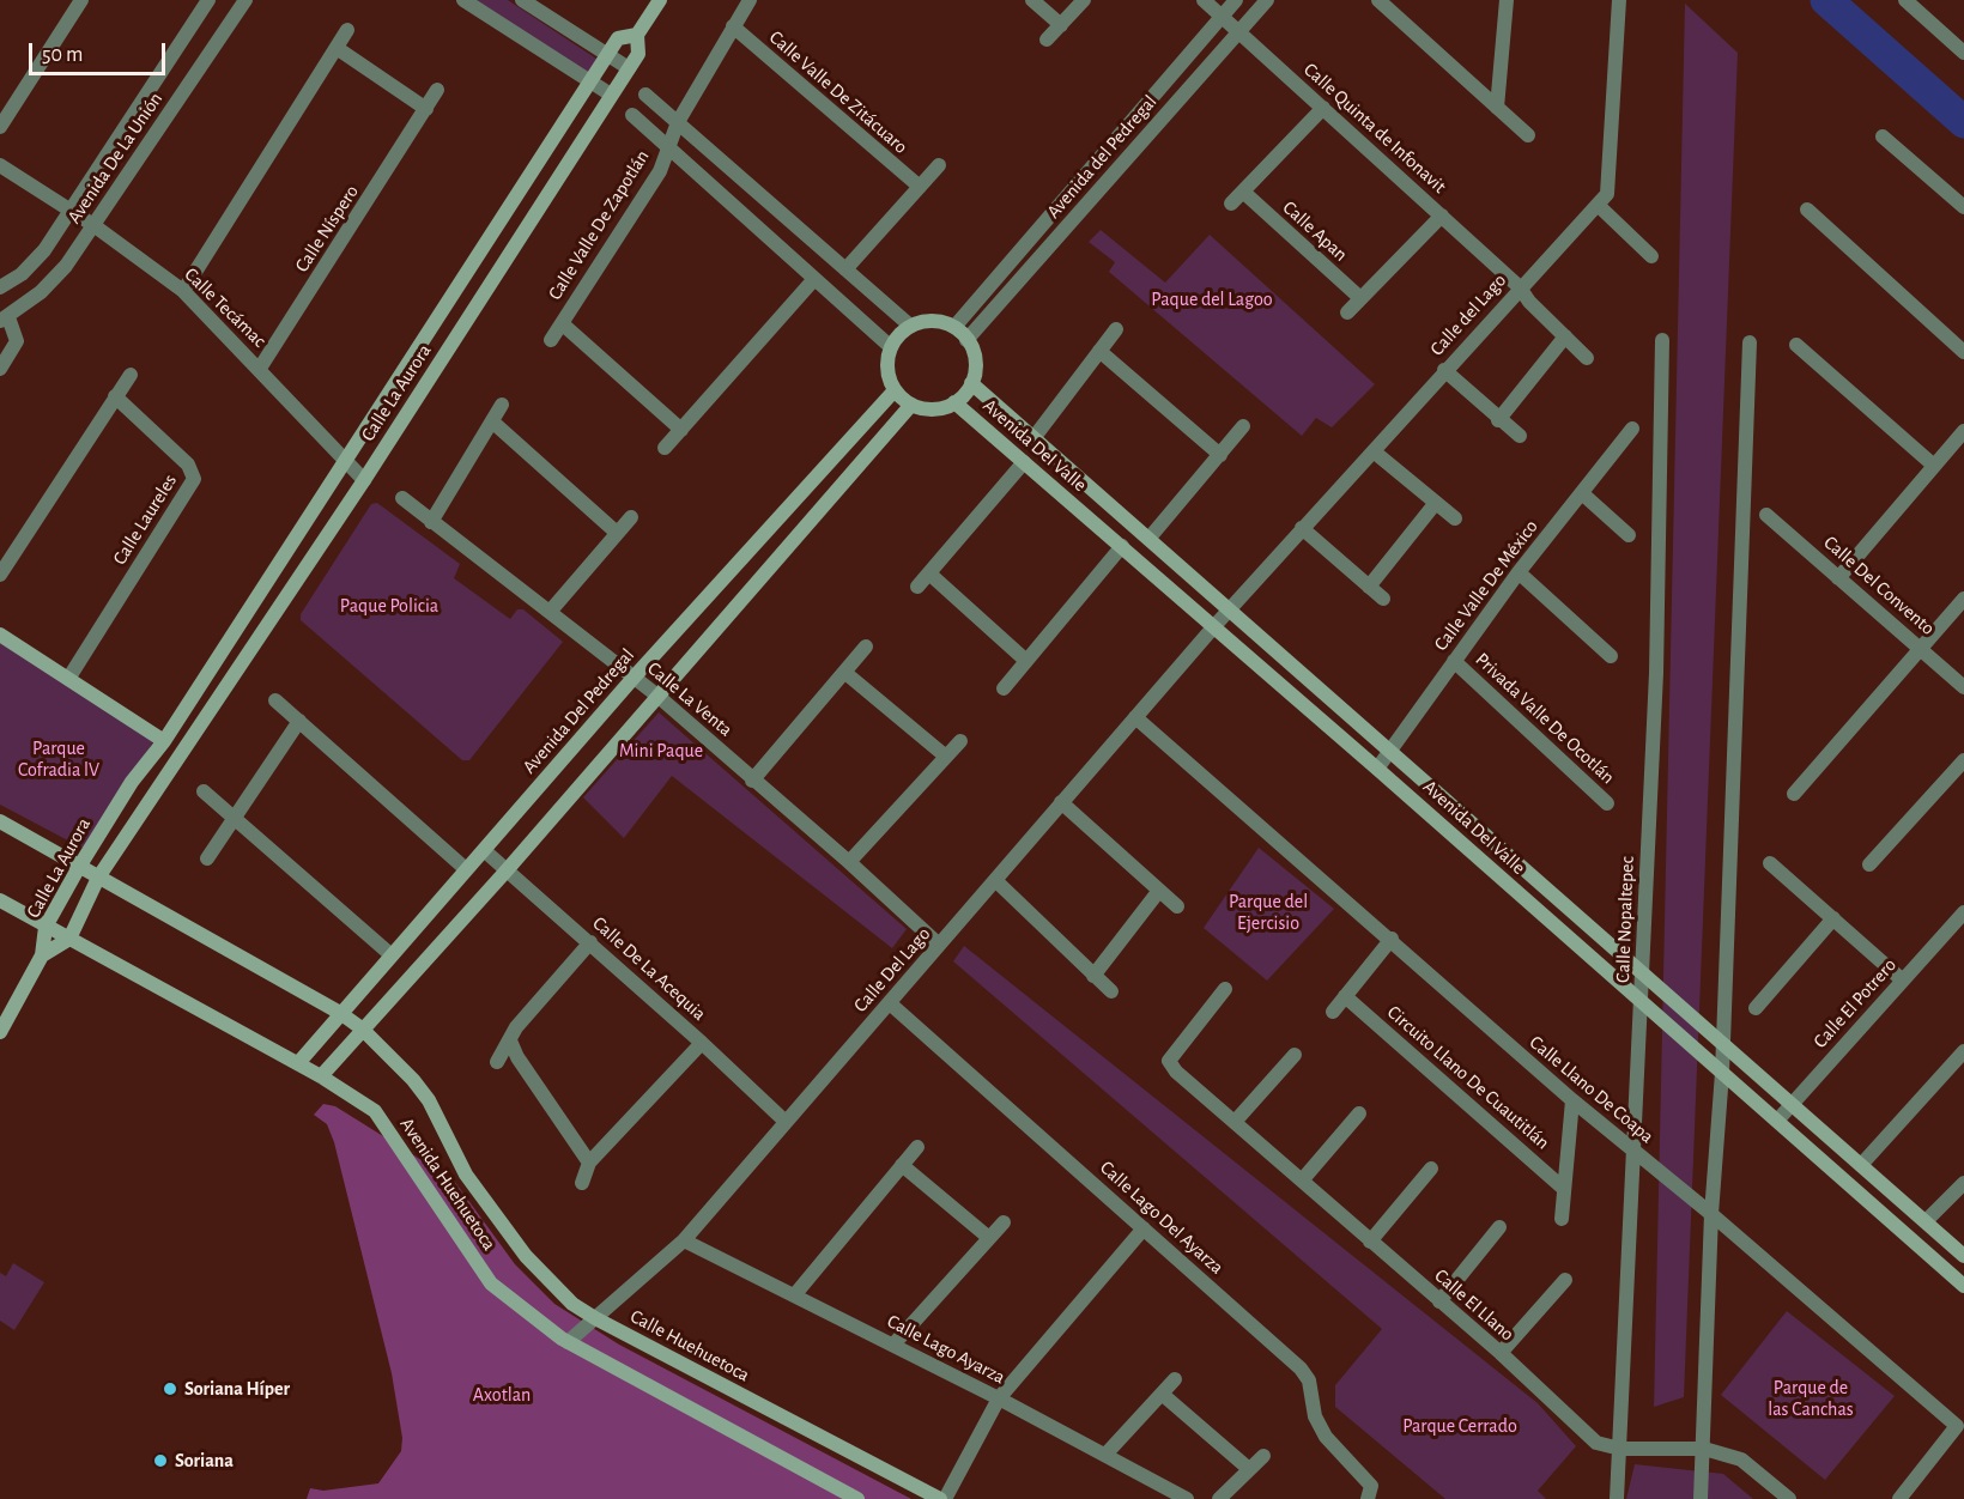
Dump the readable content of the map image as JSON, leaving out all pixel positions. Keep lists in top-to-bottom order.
{
  "streets": {
    "street": [
      "Calle Valle De Zitácuaro",
      "Calle Quinta de Infonavit",
      "Avenida del Pedregal",
      "Avenida De La Unión",
      "Calle Valle De Zapotlán",
      "Calle Níspero",
      "Calle Apan",
      "Calle Tecámac",
      "Calle del Lago",
      "Calle La Aurora",
      "Avenida Del Valle",
      "Calle Laureles",
      "Calle Valle De México",
      "Calle Del Convento",
      "Calle La Venta",
      "Avenida Del Pedregal",
      "Privada Valle De Ocotlán",
      "Calle Nopaltepec",
      "Calle De La Acequia",
      "Calle Del Lago",
      "Calle El Potrero",
      "Circuito Llano De Cuautitlán",
      "Calle Llano De Coapa",
      "Avenida Huehuetoca",
      "Calle Lago Del Ayarza",
      "Calle El Llano",
      "Calle Huehuetoca",
      "Calle Lago Ayarza"
    ]
  },
  "crossings": [
    ["Calle Quinta de Infonavit", "Avenida del Pedregal"],
    ["Calle Quinta de Infonavit", "Calle del Lago"],
    ["Avenida del Pedregal", "Avenida Del Valle"],
    ["Avenida del Pedregal", "Avenida Del Pedregal"],
    ["Avenida De La Unión", "Calle Tecámac"],
    ["Calle Níspero", "Calle Tecámac"],
    ["Calle Tecámac", "Calle La Aurora"],
    ["Calle del Lago", "Avenida Del Valle"],
    ["Calle del Lago", "Calle Del Lago"],
    ["Calle La Aurora", "Avenida Huehuetoca"],
    ["Avenida Del Valle", "Calle Valle De México"],
    ["Avenida Del Valle", "Avenida Del Pedregal"],
    ["Avenida Del Valle", "Calle Nopaltepec"],
    ["Avenida Del Valle", "Calle Del Lago"],
    ["Avenida Del Valle", "Calle El Potrero"],
    ["Calle Valle De México", "Privada Valle De Ocotlán"],
    ["Calle La Venta", "Avenida Del Pedregal"],
    ["Calle La Venta", "Calle Del Lago"],
    ["Avenida Del Pedregal", "Calle De La Acequia"],
    ["Avenida Del Pedregal", "Avenida Huehuetoca"],
    ["Calle Nopaltepec", "Calle Llano De Coapa"],
    ["Calle Nopaltepec", "Calle El Llano"],
    ["Calle De La Acequia", "Calle Del Lago"],
    ["Calle Del Lago", "Calle Llano De Coapa"],
    ["Calle Del Lago", "Avenida Huehuetoca"],
    ["Calle Del Lago", "Calle Lago Del Ayarza"],
    ["Calle Del Lago", "Calle Huehuetoca"],
    ["Calle Del Lago", "Calle Lago Ayarza"],
    ["Circuito Llano De Cuautitlán", "Calle Llano De Coapa"],
    ["Avenida Huehuetoca", "Calle Huehuetoca"]
  ],
  "parks": [
    "Paque del Lagoo",
    "Paque Policia",
    "Parque Cofradia lV",
    "Mini Paque",
    "Parque del Ejercisio",
    "Parque de las Canchas",
    "Axotlan",
    "Parque Cerrado"
  ],
  "places": ["Soriana Híper", "Soriana"],
  "scale_bar": "50 m"
}
